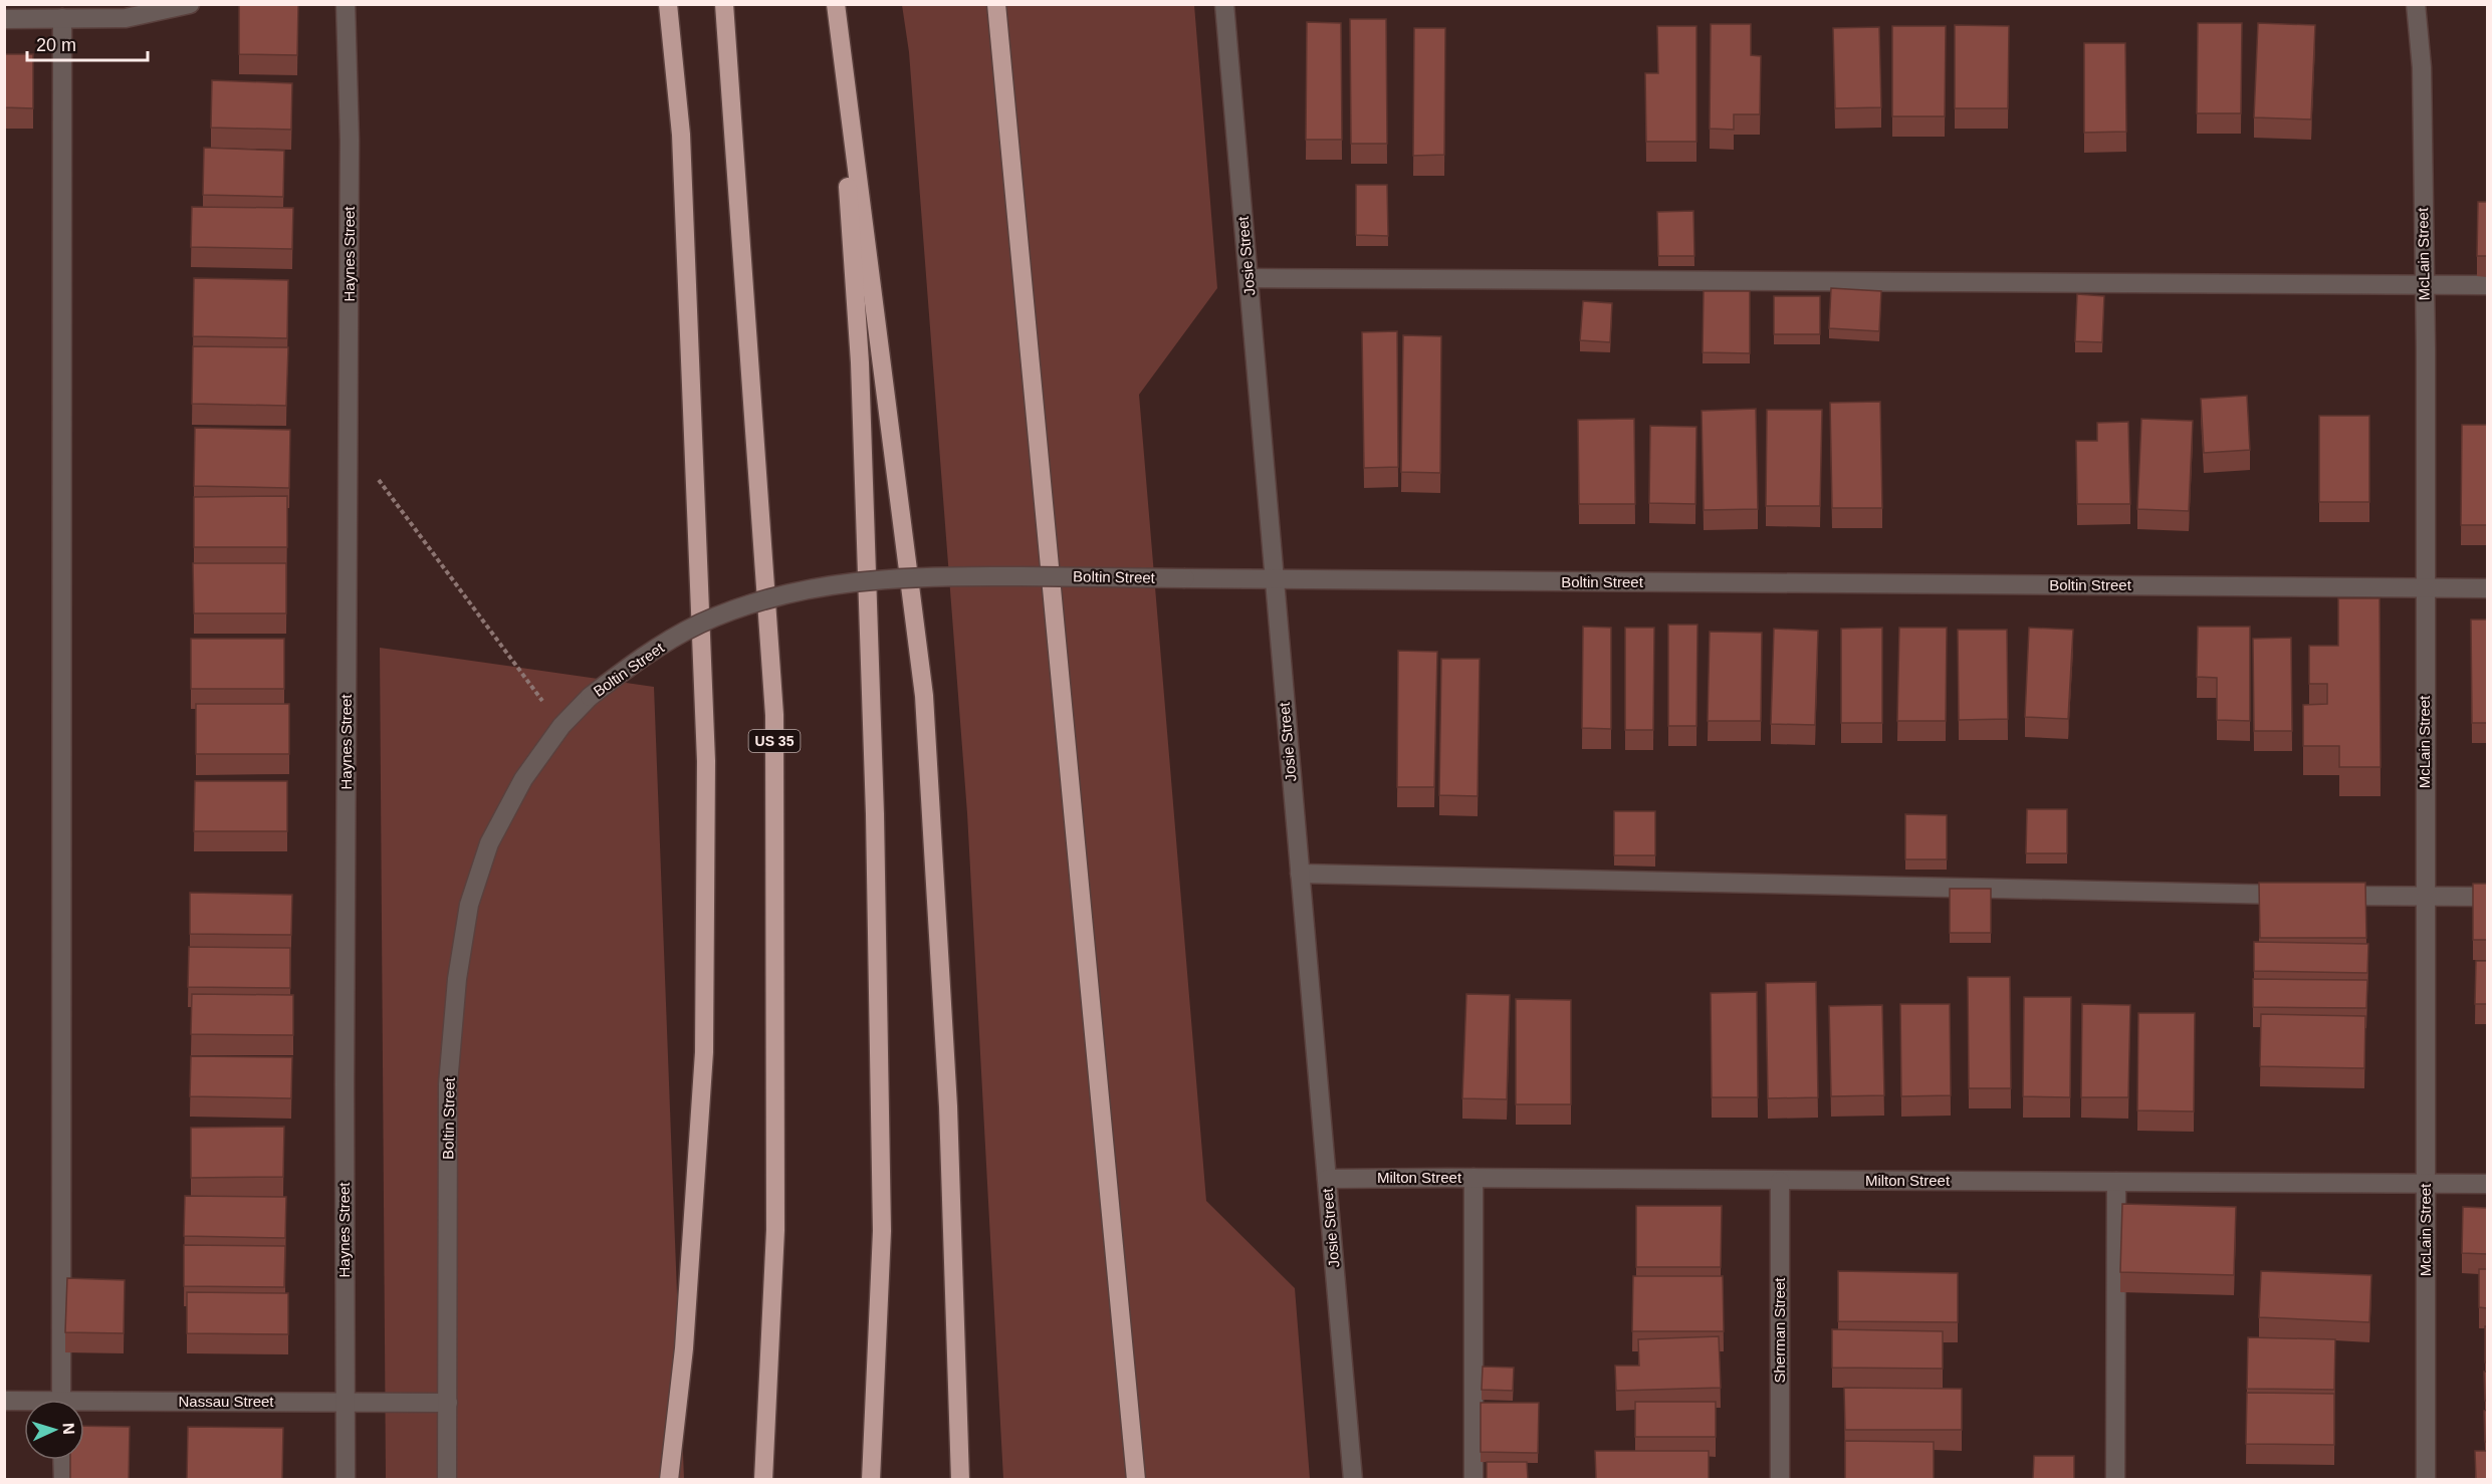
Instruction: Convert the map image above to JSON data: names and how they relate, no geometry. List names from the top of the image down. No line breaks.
{"streets":{"highway":["US 35"],"street":["Haynes Street","McLain Street","Josie Street","Boltin Street","Milton Street","Sherman Street","Nassau Street"]},"crossings":[["Haynes Street","Nassau Street"],["McLain Street","Boltin Street"],["McLain Street","Milton Street"],["Josie Street","Boltin Street"],["Josie Street","Milton Street"],["Boltin Street","Nassau Street"],["Milton Street","Sherman Street"]],"scale_bar":"20 m","north":"right"}
